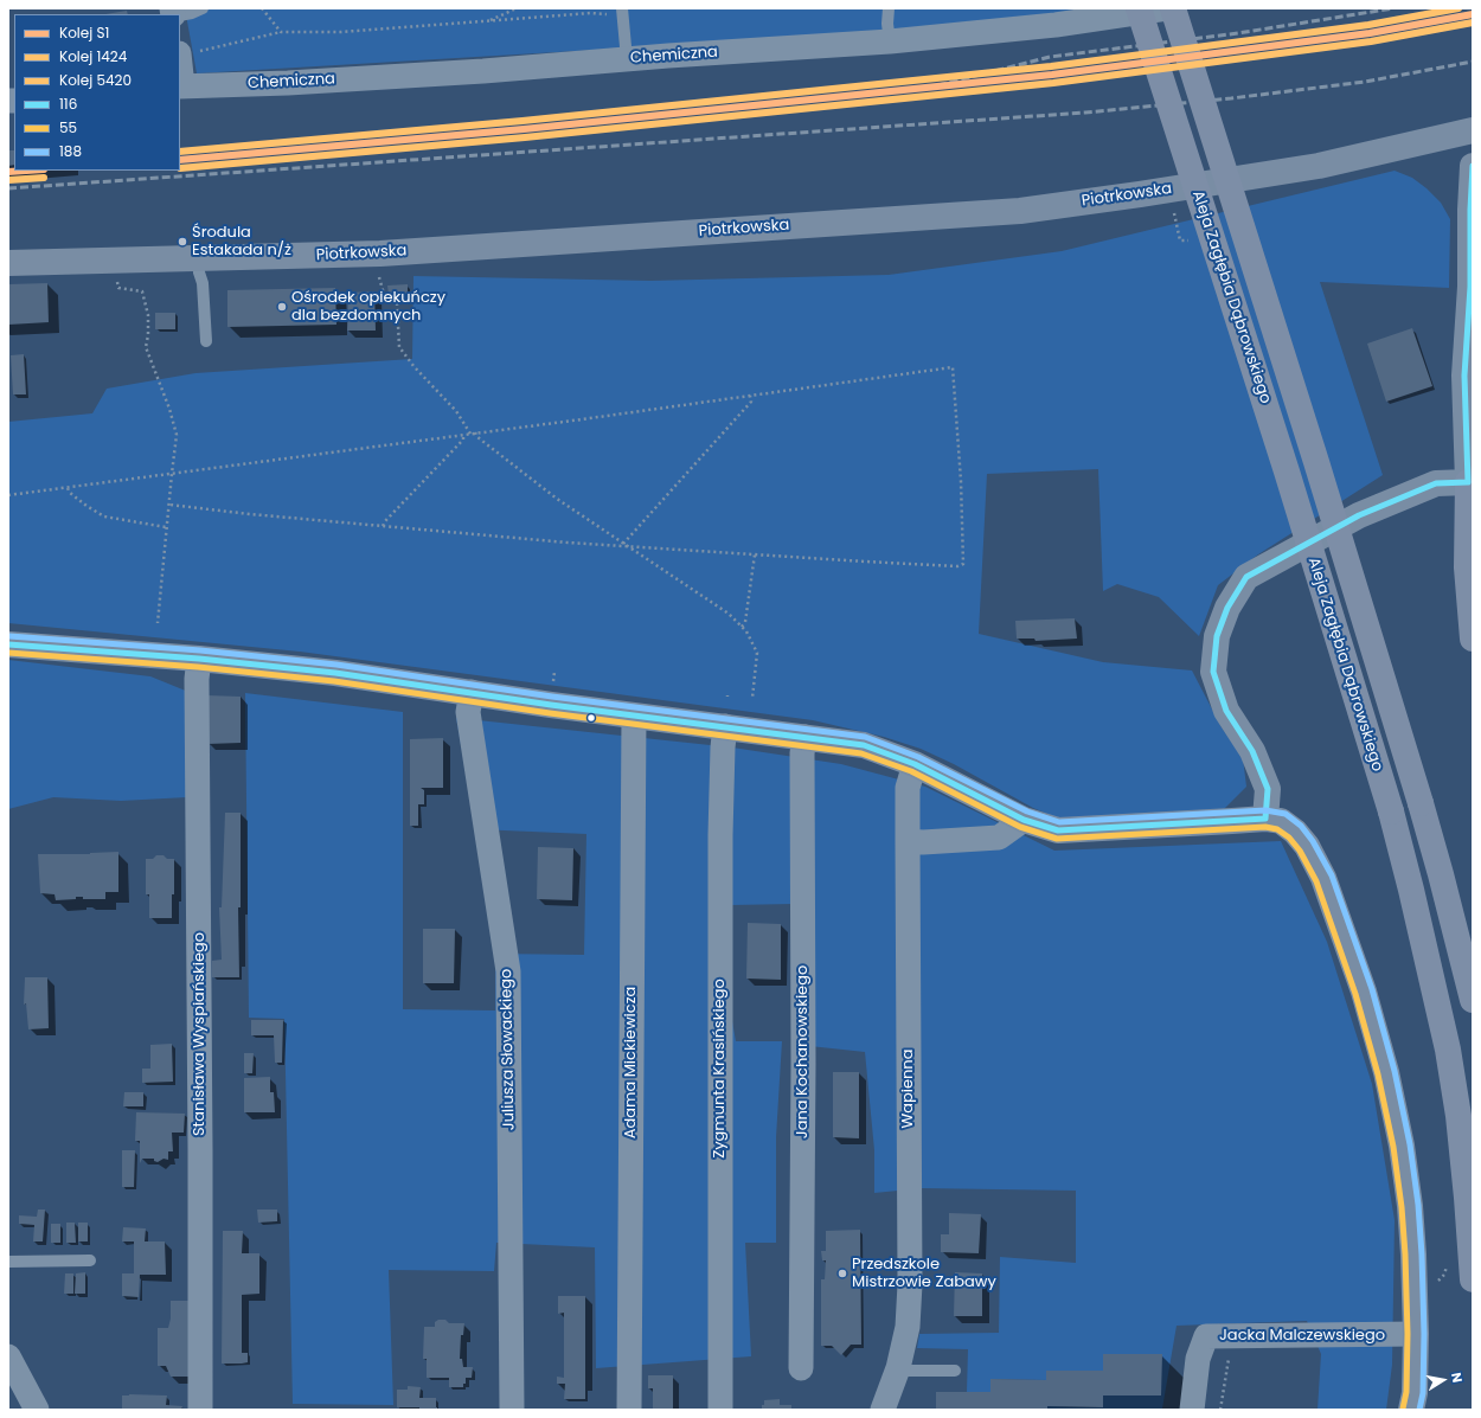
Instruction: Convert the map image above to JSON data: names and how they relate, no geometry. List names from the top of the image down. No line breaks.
{"streets":{"main road":["Aleja Zagłębia Dąbrowskiego"],"street":["Chemiczna","Piotrkowska","Stanisława Wyspiańskiego","Juliusza Słowackiego","Jana Kochanowskiego","Adama Mickiewicza","Zygmunta Krasińskiego","Wapienna","Jacka Malczewskiego"]},"places":["Środula Estakada n/ż","Ośrodek opiekuńczy dla bezdomnych","Przedszkole Mistrzowie Zabawy"],"lines":["rail line 5420","rail line S1","rail line 1424","transit line 116","transit line 188","transit line 55"],"legend":["Kolej S1","Kolej 1424","Kolej 5420","116","55","188"],"north":"right"}
